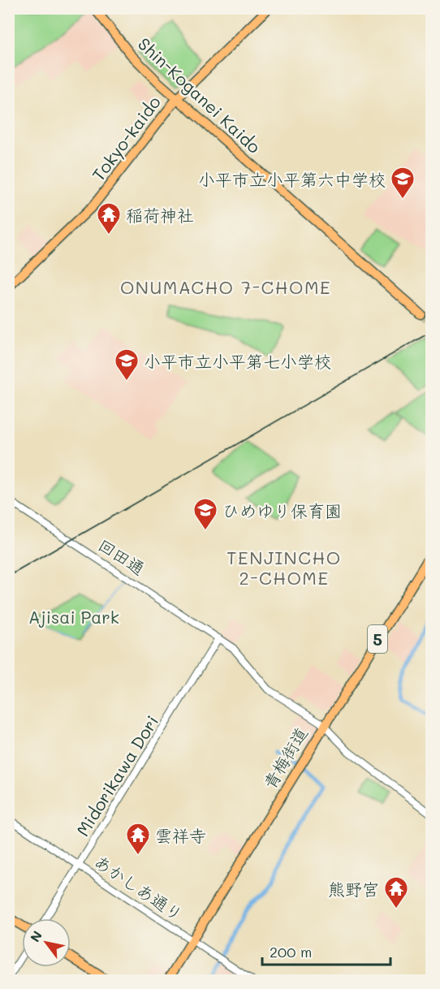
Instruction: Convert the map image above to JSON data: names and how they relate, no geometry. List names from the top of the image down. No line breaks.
{"streets":{"main road":["Shin-Koganei Kaido","Tokyo-kaido","5","青梅街道"],"street":["回田通","Midorikawa Dori","あかしあ通り"]},"crossings":[["Shin-Koganei Kaido","Tokyo-kaido"],["回田通","青梅街道"],["回田通","Midorikawa Dori"],["青梅街道","あかしあ通り"],["Midorikawa Dori","あかしあ通り"]],"districts":["ONUMACHO 7-CHOME","TENJINCHO 2-CHOME"],"parks":["Ajisai Park"],"places":{"school or university":["小平市立小平第六中学校","小平市立小平第七小学校","ひめゆり保育園"],"temple":["稲荷神社","雲祥寺","熊野宮"]},"scale_bar":"200 m","north":"top left"}
